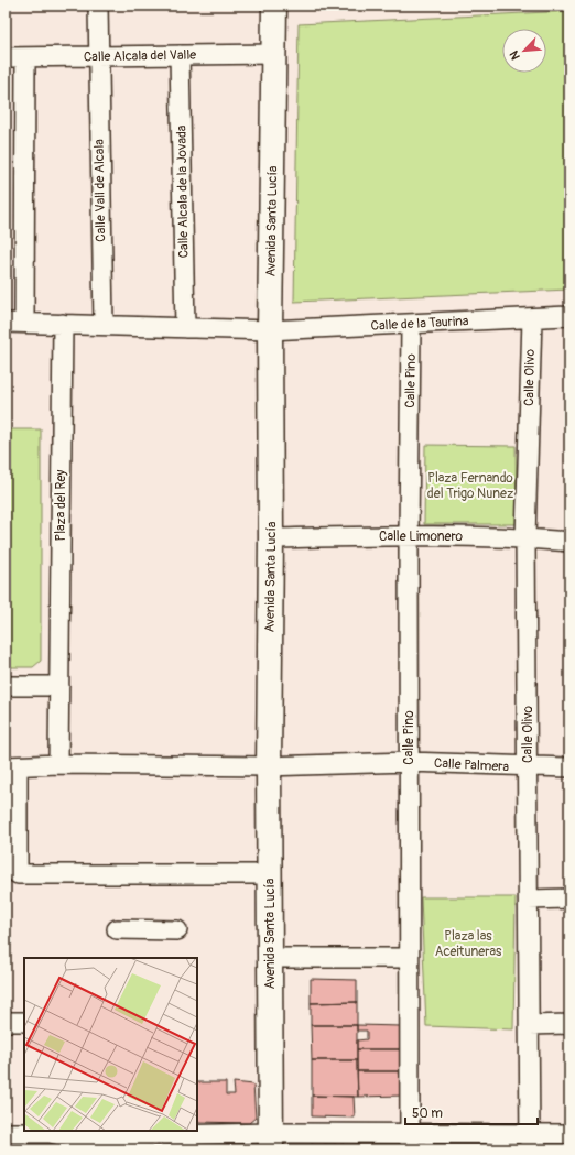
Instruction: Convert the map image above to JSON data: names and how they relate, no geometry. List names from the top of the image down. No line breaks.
{"streets":{"street":["Calle Alcala del Valle","Calle Vall de Alcala","Calle Alcala de la Jovada","Avenida Santa Lucía","Calle de la Taurina","Calle Olivo","Calle Pino","Plaza del Rey","Calle Limonero","Calle Palmera"]},"crossings":[["Calle Alcala del Valle","Calle Vall de Alcala"],["Calle Alcala del Valle","Calle Alcala de la Jovada"],["Calle Alcala del Valle","Avenida Santa Lucía"],["Calle Vall de Alcala","Calle de la Taurina"],["Calle Alcala de la Jovada","Calle de la Taurina"],["Avenida Santa Lucía","Calle de la Taurina"],["Avenida Santa Lucía","Calle Limonero"],["Avenida Santa Lucía","Calle Palmera"],["Calle de la Taurina","Calle Olivo"],["Calle de la Taurina","Calle Pino"],["Calle de la Taurina","Plaza del Rey"],["Calle Olivo","Calle Limonero"],["Calle Olivo","Calle Palmera"],["Calle Pino","Calle Limonero"],["Calle Pino","Calle Palmera"],["Plaza del Rey","Calle Palmera"]],"parks":["Plaza Fernando del Trigo Nunez","Plaza las Aceituneras"],"scale_bar":"50 m","north":"bottom left"}
